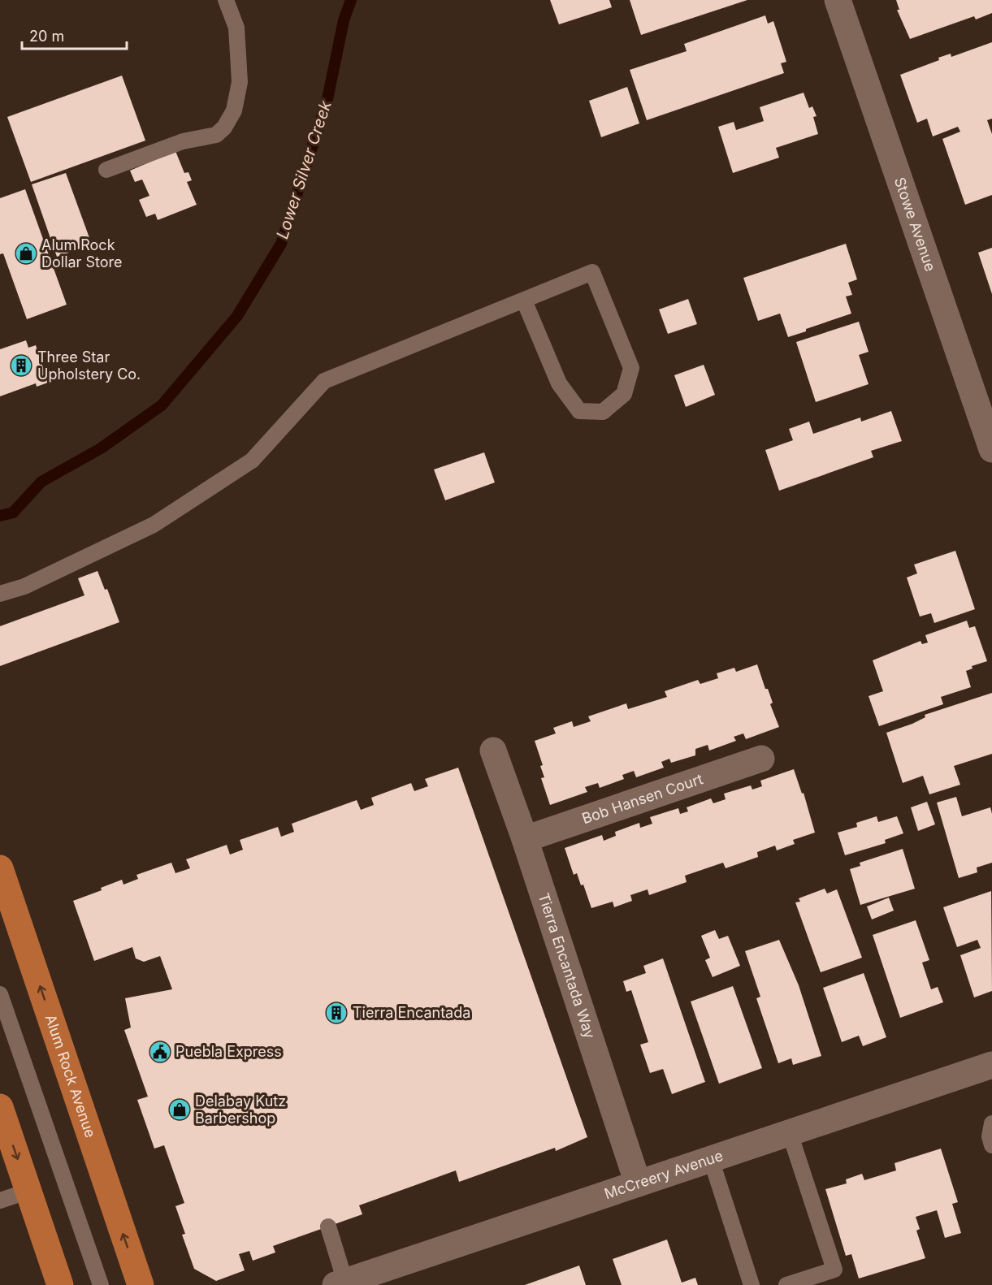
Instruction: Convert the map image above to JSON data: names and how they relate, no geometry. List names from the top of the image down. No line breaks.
{"streets":{"main road":["Alum Rock Avenue"],"street":["Stowe Avenue","Bob Hansen Court","Tierra Encantada Way","McCreery Avenue"]},"crossings":[["Bob Hansen Court","Tierra Encantada Way"],["Tierra Encantada Way","McCreery Avenue"]],"water":["Lower Silver Creek"],"places":{"shop":["Alum Rock Dollar Store","Delabay Kutz Barbershop"],"building":["Three Star Upholstery Co.","Tierra Encantada"],"public building":["Puebla Express"]},"scale_bar":"20 m"}
